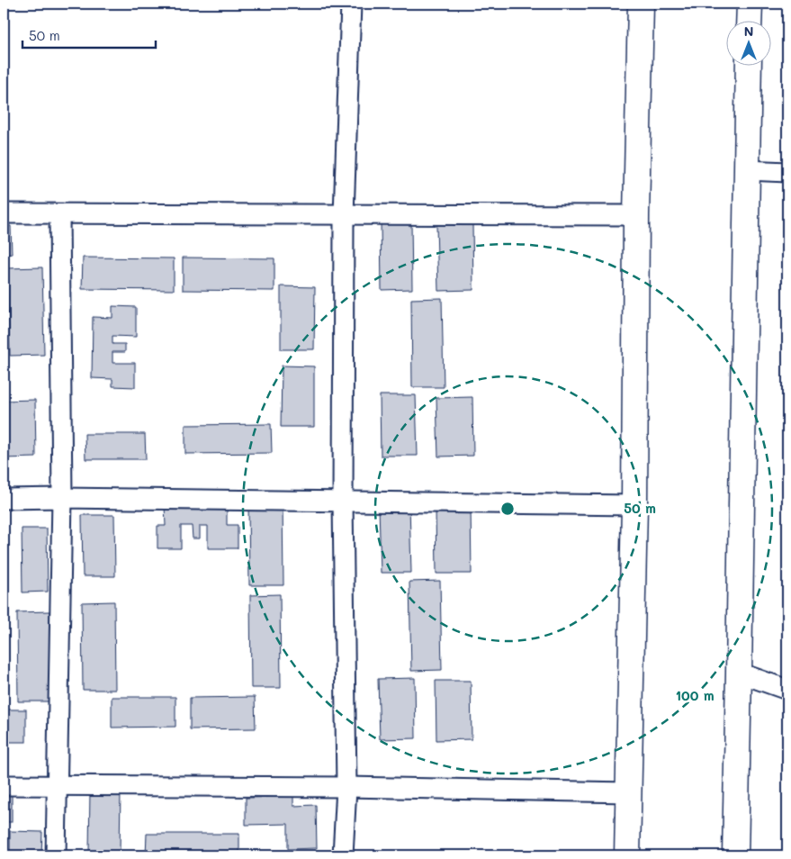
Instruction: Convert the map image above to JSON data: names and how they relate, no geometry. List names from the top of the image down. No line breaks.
{"scale_bar":"50 m","north":"top","rings":["50 m","100 m"]}
